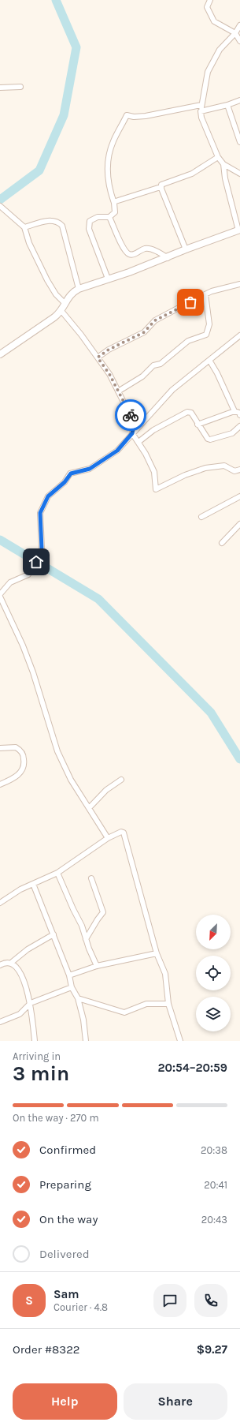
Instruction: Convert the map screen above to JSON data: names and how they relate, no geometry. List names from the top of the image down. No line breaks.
{"north":"bottom left","page":{"heading":["3 min","Arriving in","20:54–20:59"],"panel":["Sam","Courier · 4.8","Order #8322","$9.27"],"bar":"On the way · 270 m","list":[["Confirmed","20:38"],["Preparing","20:41"],["On the way","20:43"],"Delivered"],"round":"S","buttons":["Help","Share"]}}
